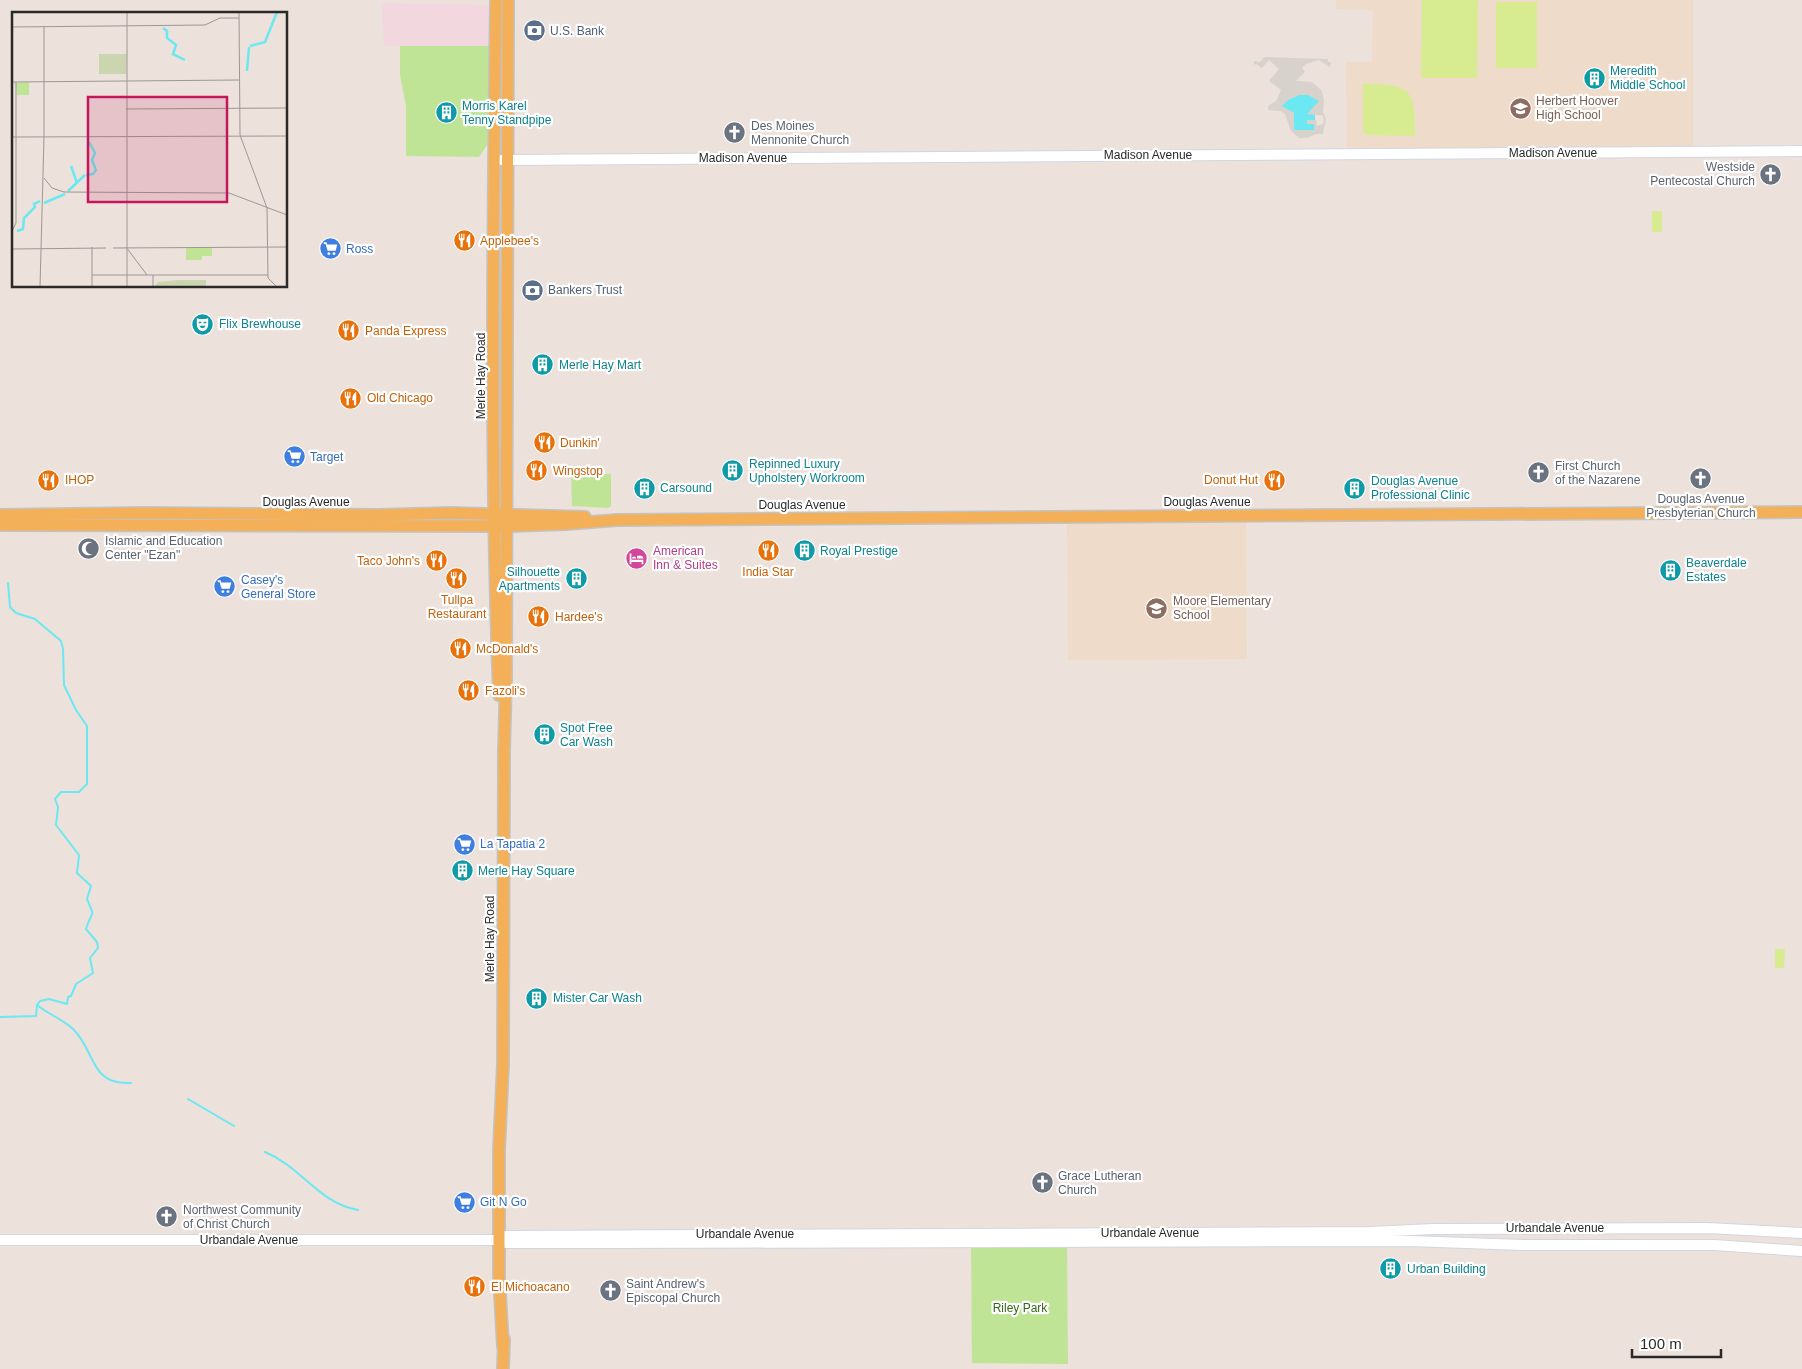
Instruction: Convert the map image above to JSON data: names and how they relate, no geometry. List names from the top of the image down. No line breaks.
{"streets":{"main road":["Merle Hay Road","Douglas Avenue"],"street":["Madison Avenue","Urbandale Avenue"]},"crossings":[["Madison Avenue","Merle Hay Road"],["Merle Hay Road","Douglas Avenue"],["Merle Hay Road","Urbandale Avenue"]],"parks":["Riley Park"],"places":{"bank":["U.S. Bank","Bankers Trust"],"building":["Meredith Middle School","Morris Karel Tenny Standpipe","Merle Hay Mart","Repinned Luxury Upholstery Workroom","Carsound","Douglas Avenue Professional Clinic","Royal Prestige","Beaverdale Estates","Silhouette Apartments","Spot Free Car Wash","Merle Hay Square","Mister Car Wash","Urban Building"],"school or university":["Herbert Hoover High School","Moore Elementary School"],"church":["Des Moines Mennonite Church","Westside Pentecostal Church","First Church of the Nazarene","Douglas Avenue Presbyterian Church","Grace Lutheran Church","Northwest Community of Christ Church","Saint Andrew's Episcopal Church"],"restaurant":["Applebee's","Panda Express","Old Chicago","Dunkin'","Wingstop","IHOP","Donut Hut","India Star","Taco John's","Tullpa Restaurant","Hardee's","McDonald's","Fazoli's","El Michoacano"],"supermarket":["Ross","Target","Casey's General Store","La Tapatia 2","Git N Go"],"theatre":["Flix Brewhouse"],"mosque":["Islamic and Education Center \"Ezan\""],"hotel":["American Inn & Suites"]},"scale_bar":"100 m"}
